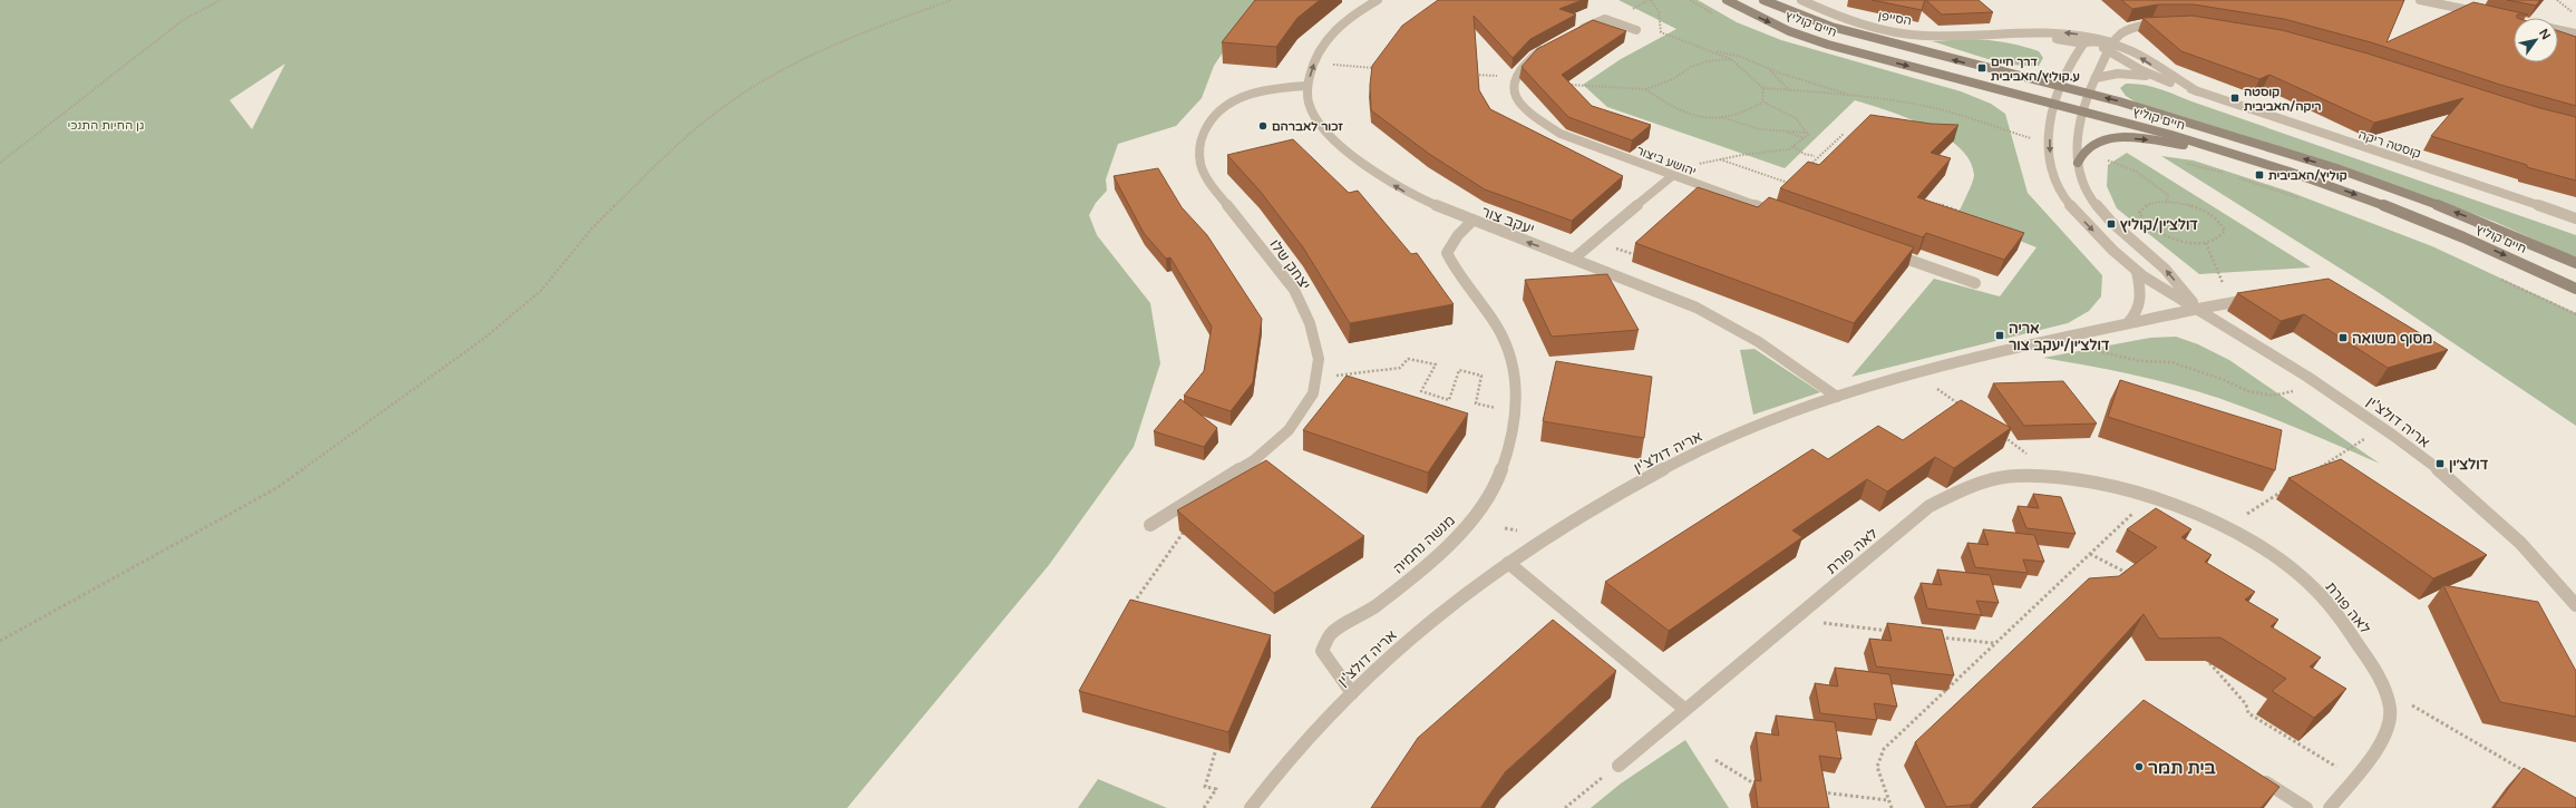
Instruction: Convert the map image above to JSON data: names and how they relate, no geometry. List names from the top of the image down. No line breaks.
{"streets":{"main road":["חיים קוליץ"],"street":["הסייפן","קוסטה ריקה","יהושע ביצור","יעקב צור","יצחק שלו","אריה דולצ'ין","מנשה נחמיה","לאה פורת"]},"crossings":[["הסייפן","קוסטה ריקה"],["הסייפן","אריה דולצ'ין"],["חיים קוליץ","אריה דולצ'ין"],["קוסטה ריקה","אריה דולצ'ין"],["יעקב צור","יצחק שלו"],["יעקב צור","אריה דולצ'ין"],["יעקב צור","מנשה נחמיה"],["אריה דולצ'ין","מנשה נחמיה"]],"parks":["גן החיות התנכי"],"places":{"transit":["דרך חיים ע.קוליץ/האביבית","קוסטה ריקה/האביבית","קוליץ/האביבית","דולצ׳ין/קוליץ","אריה דולצ׳ין/יעקב צור","מסוף משואה","דולצ׳ין"],"other":["זכור לאברהם","בית תמר"]},"north":"top right"}
